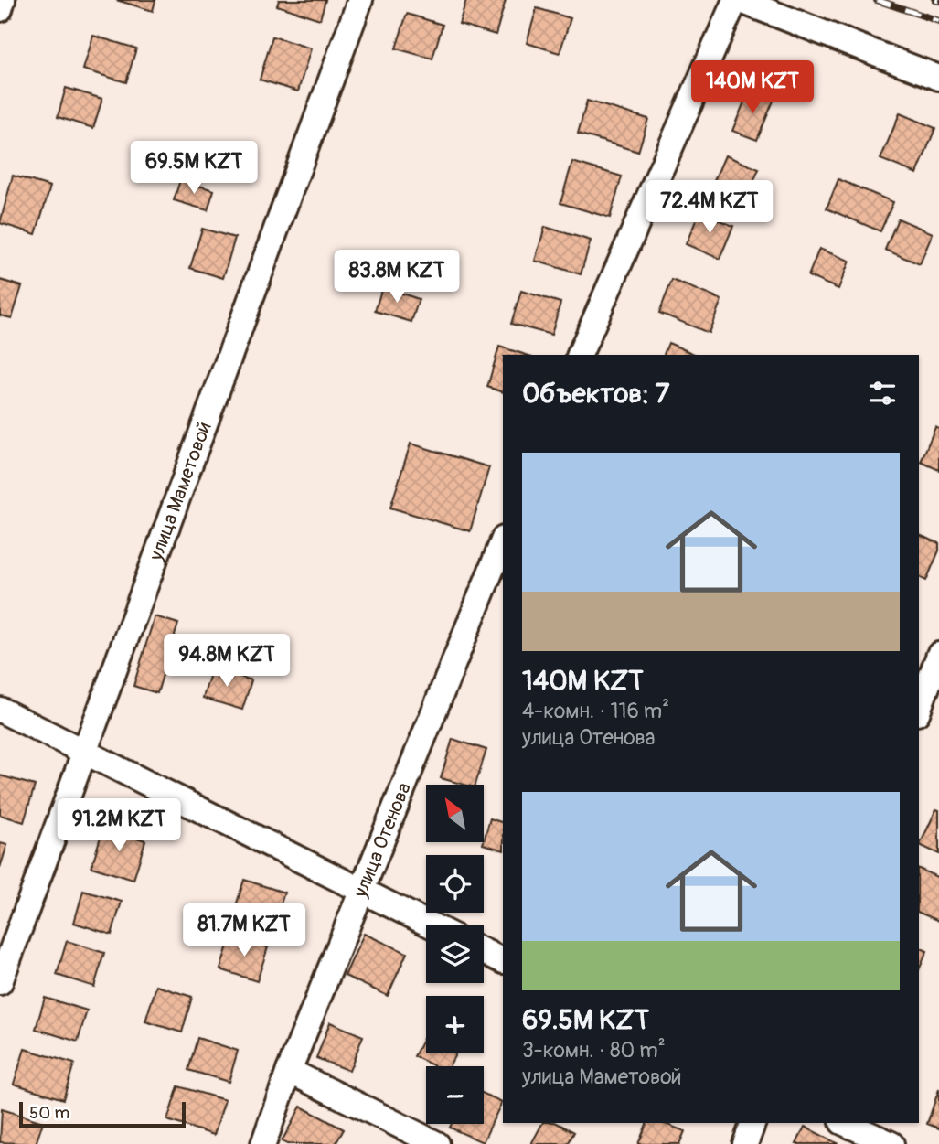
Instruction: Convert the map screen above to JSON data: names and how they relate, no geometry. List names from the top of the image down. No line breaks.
{"streets":{"street":["улица Маметовой","улица Отенова"]},"scale_bar":"50 m","north":"top left","page":{"price":["140M KZT","69.5M KZT","72.4M KZT","83.8M KZT","94.8M KZT","91.2M KZT","81.7M KZT"],"heading":"Объектов: 7","list":[{"name":"140M KZT","note":"4-комн. · 116 m² · улица Отенова"},{"name":"69.5M KZT","note":"3-комн. · 80 m² · улица Маметовой"}],"map_buttons":["+","−"],"scale":"50 m"}}
